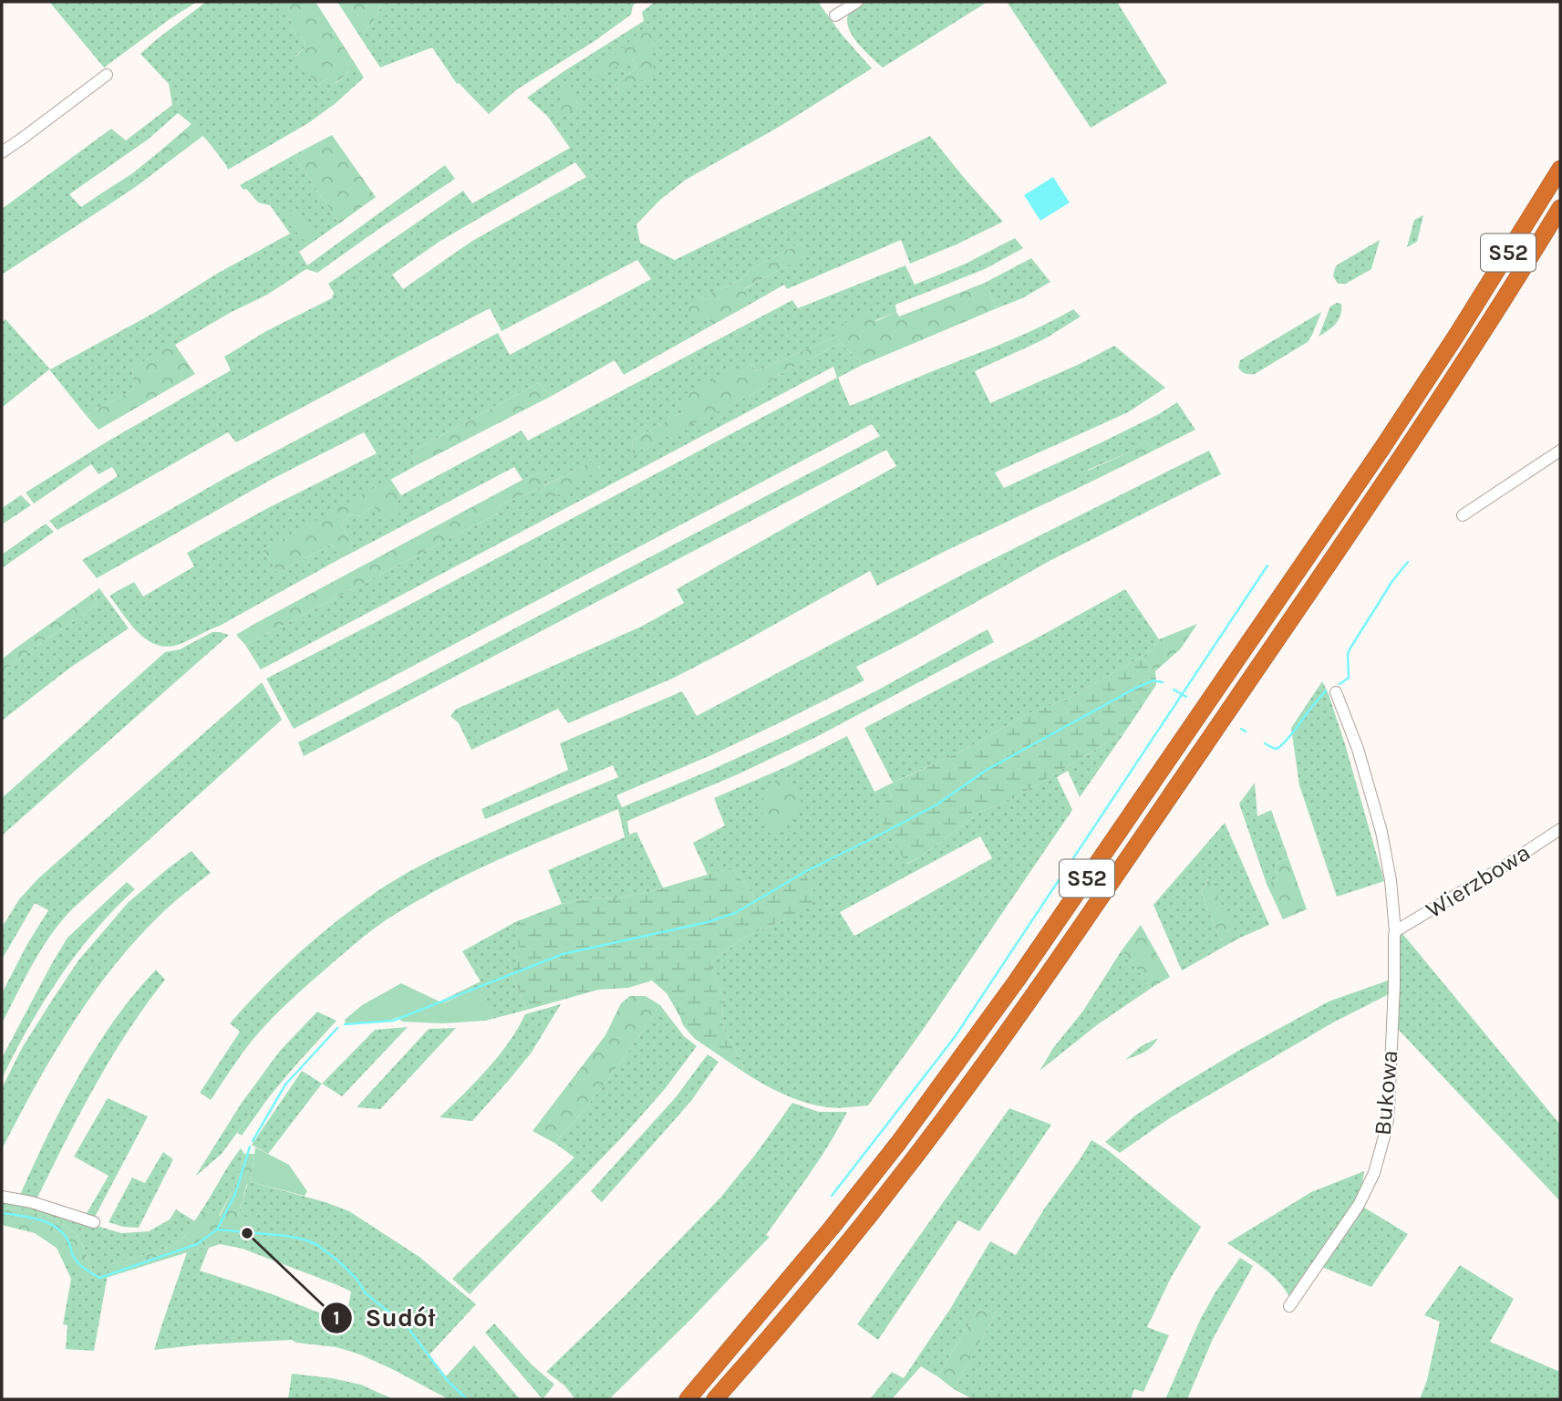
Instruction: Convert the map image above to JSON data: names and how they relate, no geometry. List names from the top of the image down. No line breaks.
{"streets":{"highway":["S52"],"street":["Wierzbowa","Bukowa"]},"crossings":[["Wierzbowa","Bukowa"]],"places":["Sudół"]}
